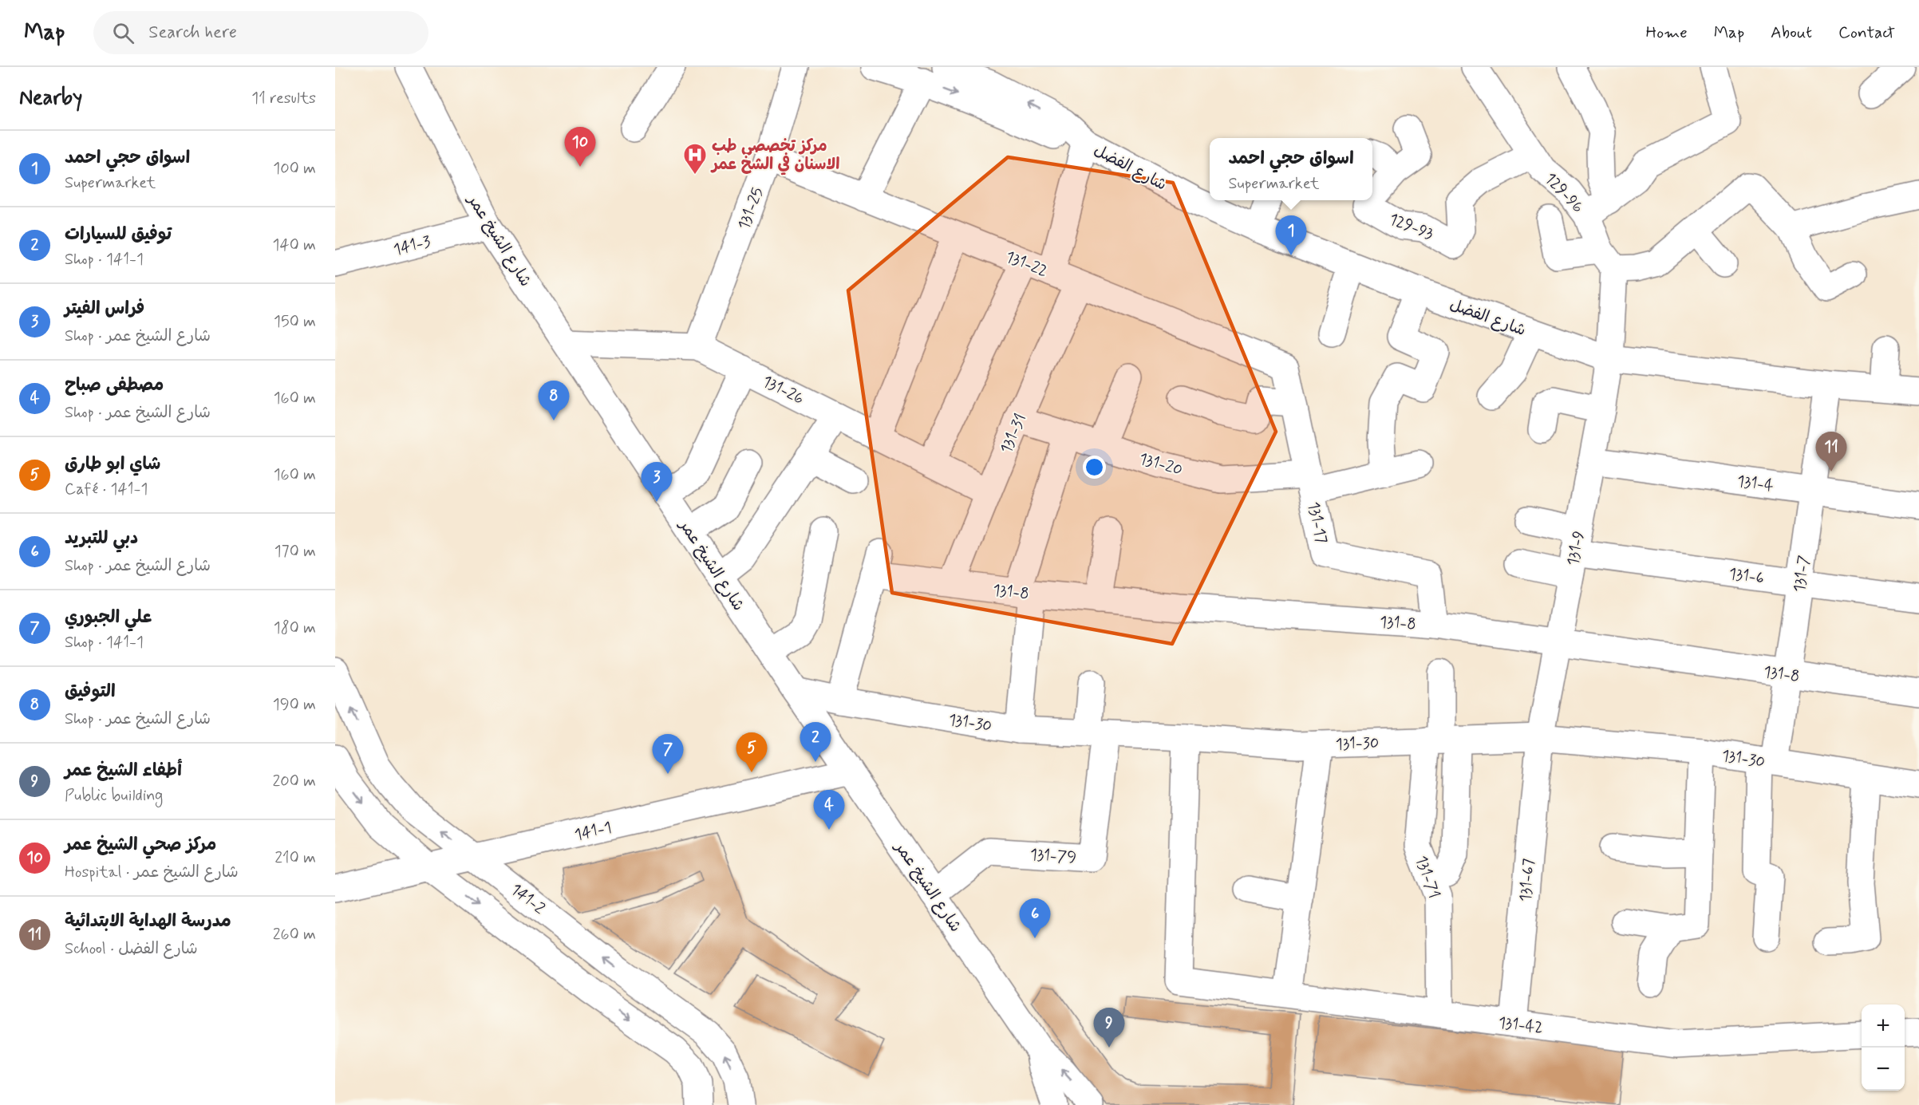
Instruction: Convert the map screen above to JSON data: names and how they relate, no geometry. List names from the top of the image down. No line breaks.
{"streets":{"street":["شارع الفضل","129-96","131-25","129-93","شارع الشيخ عمر","141-3","131-22","131-26","131-31","131-20","131-4","131-17","131-9","131-7","131-6","131-8","131-30","141-1","131-79","131-71","131-67","141-2","131-42"]},"crossings":[["شارع الفضل","129-96"],["شارع الفضل","131-9"],["شارع الفضل","131-7"],["129-96","129-93"],["129-96","131-9"],["131-25","131-22"],["131-25","131-26"],["شارع الشيخ عمر","141-3"],["شارع الشيخ عمر","131-26"],["شارع الشيخ عمر","131-30"],["شارع الشيخ عمر","141-1"],["شارع الشيخ عمر","131-79"],["131-22","131-31"],["131-22","131-17"],["131-26","131-31"],["131-31","131-20"],["131-31","131-8"],["131-20","131-17"],["131-4","131-9"],["131-4","131-7"],["131-17","131-8"],["131-9","131-6"],["131-9","131-8"],["131-9","131-30"],["131-9","131-67"],["131-7","131-6"],["131-7","131-8"],["131-7","131-30"],["131-8","131-30"],["131-30","131-79"],["131-30","131-71"],["131-30","131-67"],["131-30","131-42"],["141-1","141-2"],["131-71","131-42"],["131-67","131-42"]],"places":{"hospital":["مركز تخصصي طب الاسنان في الشخ عمر"]},"page":{"header":"Map","search":"Search here","nav":["Home","Map","About","Contact"],"heading":["Nearby","11 results"],"pins":["10","1","8","11","3","2","5","7","4","6","9"],"list":[{"mark":"1","name":"اسواق حجي احمد","note":"Supermarket","value":"100 m"},{"mark":"2","name":"توفيق للسيارات","note":"Shop · 141-1","value":"140 m"},{"mark":"3","name":"فراس الفيتر","note":"Shop · شارع الشيخ عمر","value":"150 m"},{"mark":"4","name":"مصطفى صباح","note":"Shop · شارع الشيخ عمر","value":"160 m"},{"mark":"5","name":"شاي ابو طارق","note":"Café · 141-1","value":"160 m"},{"mark":"6","name":"دبي للتبريد","note":"Shop · شارع الشيخ عمر","value":"170 m"},{"mark":"7","name":"علي الجبوري","note":"Shop · 141-1","value":"180 m"},{"mark":"8","name":"التوفيق","note":"Shop · شارع الشيخ عمر","value":"190 m"},{"mark":"9","name":"أطفاء الشيخ عمر","note":"Public building","value":"200 m"},{"mark":"10","name":"مركز صحي الشيخ عمر","note":"Hospital · شارع الشيخ عمر","value":"210 m"},{"mark":"11","name":"مدرسة الهداية الابتدائية","note":"School · شارع الفضل","value":"260 m"}],"popup":["اسواق حجي احمد","Supermarket"],"map_buttons":["+","−"]}}
